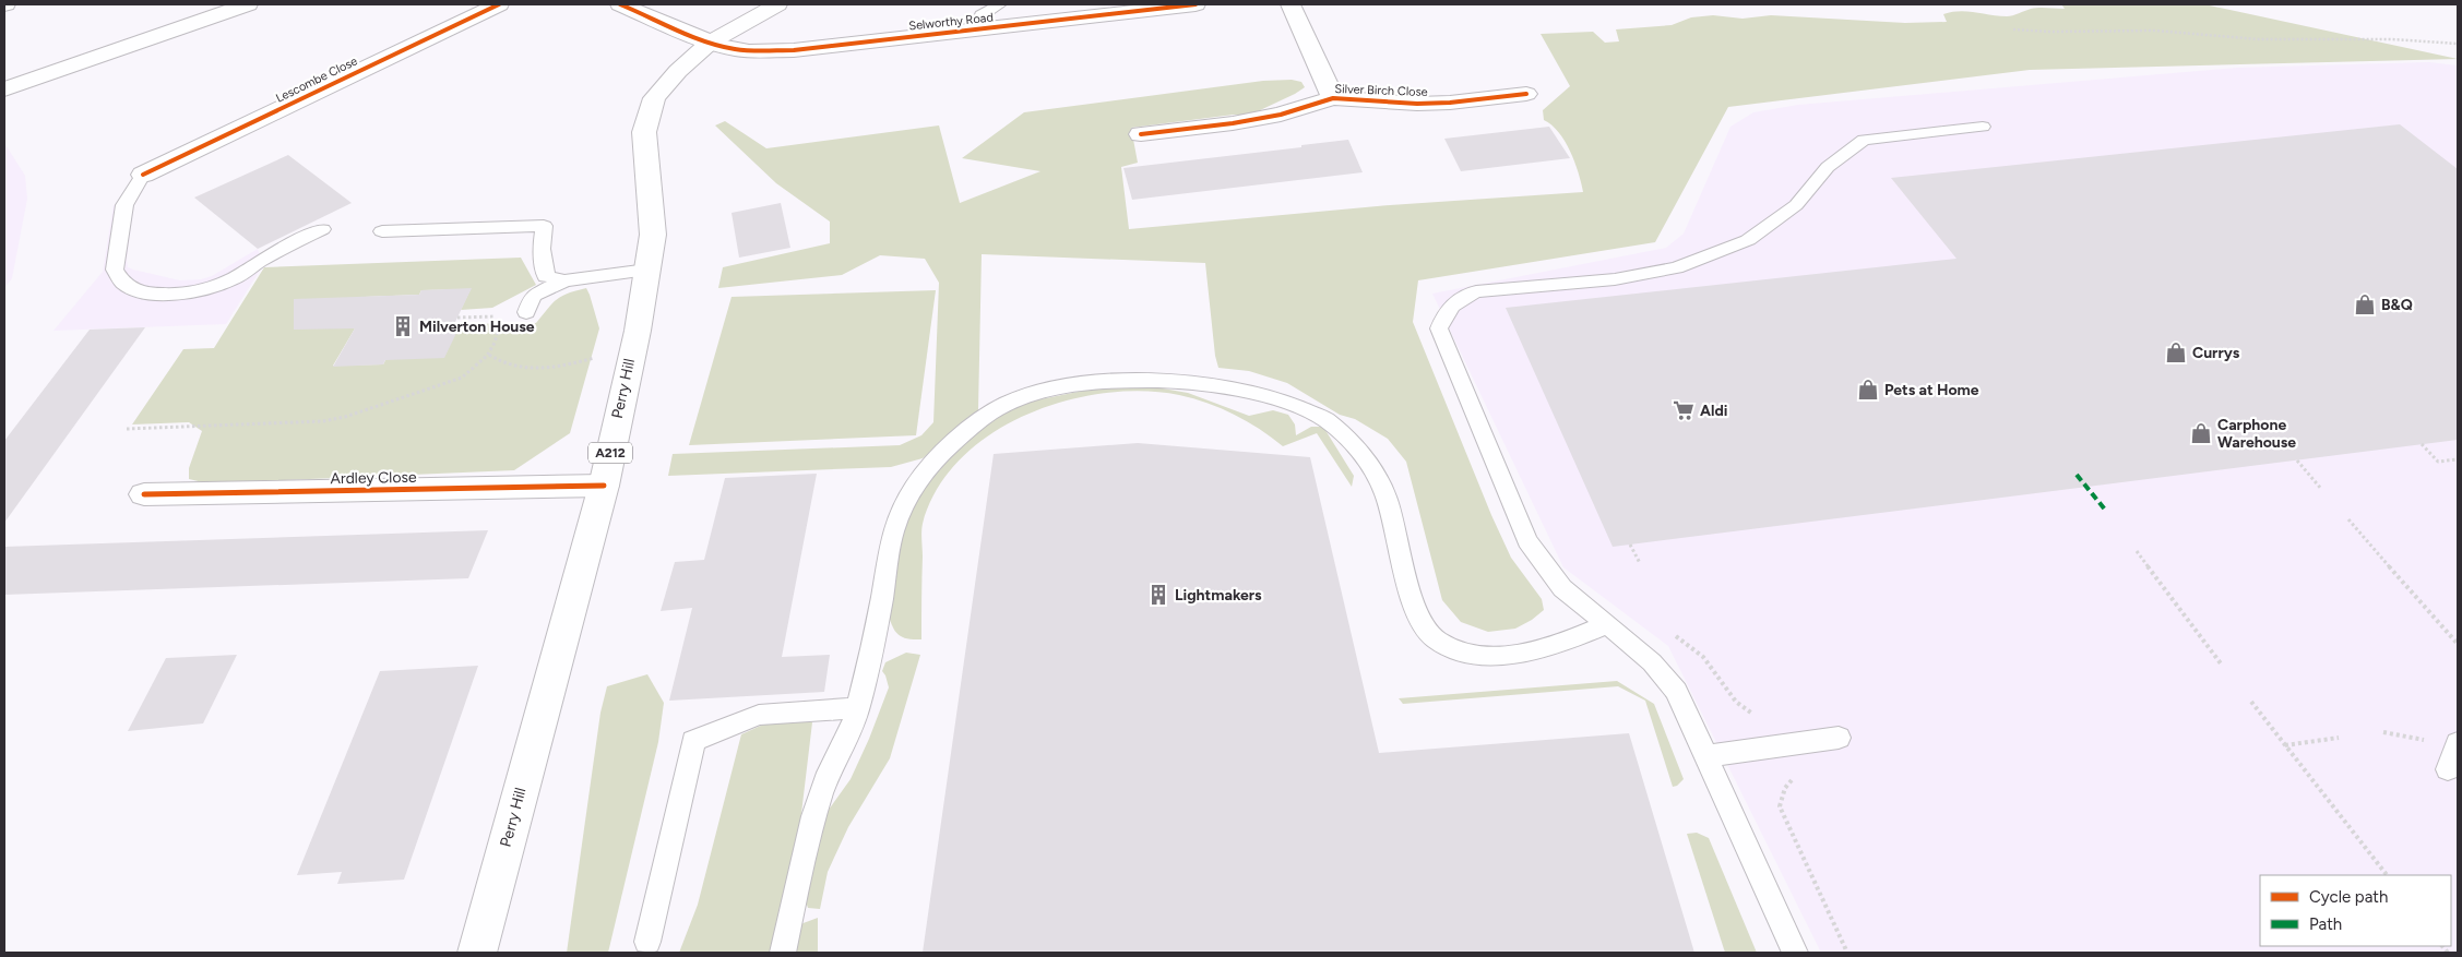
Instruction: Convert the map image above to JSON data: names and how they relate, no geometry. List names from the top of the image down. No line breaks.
{"streets":{"street":["Selworthy Road","Lescombe Close","Silver Birch Close","Perry Hill","A212","Ardley Close"]},"crossings":[["Selworthy Road","Perry Hill"],["Perry Hill","Ardley Close"]],"places":{"shop":["B&Q","Currys","Pets at Home","Carphone Warehouse"],"building":["Milverton House","Lightmakers"],"supermarket":["Aldi"]},"legend":["Cycle path","Path"]}
